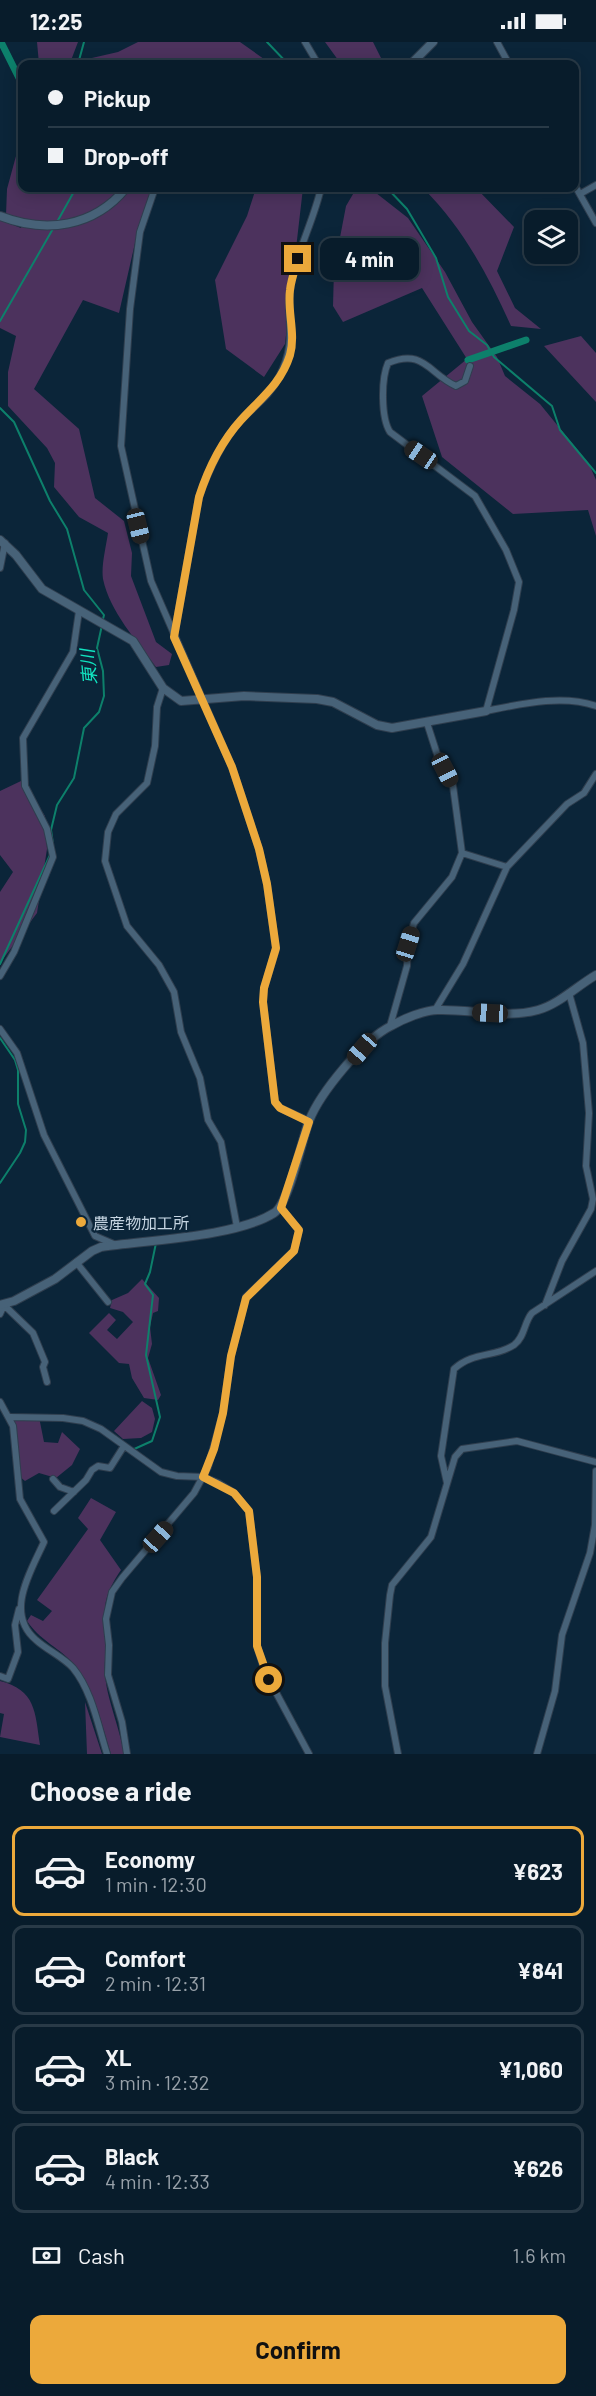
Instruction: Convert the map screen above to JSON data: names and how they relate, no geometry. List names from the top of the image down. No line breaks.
{"water":["東川"],"places":["農産物加工所"],"page":{"status":"12:25","banner":["Pickup","Drop-off"],"bubble":"4 min","heading":"Choose a ride","list":[{"name":"Economy","note":"1 min · 12:30","value":"¥623"},{"name":"Comfort","note":"2 min · 12:31","value":"¥841"},{"name":"XL","note":"3 min · 12:32","value":"¥1,060"},{"name":"Black","note":"4 min · 12:33","value":"¥626"}],"pay":["Cash","1.6 km"],"buttons":"Confirm"}}
